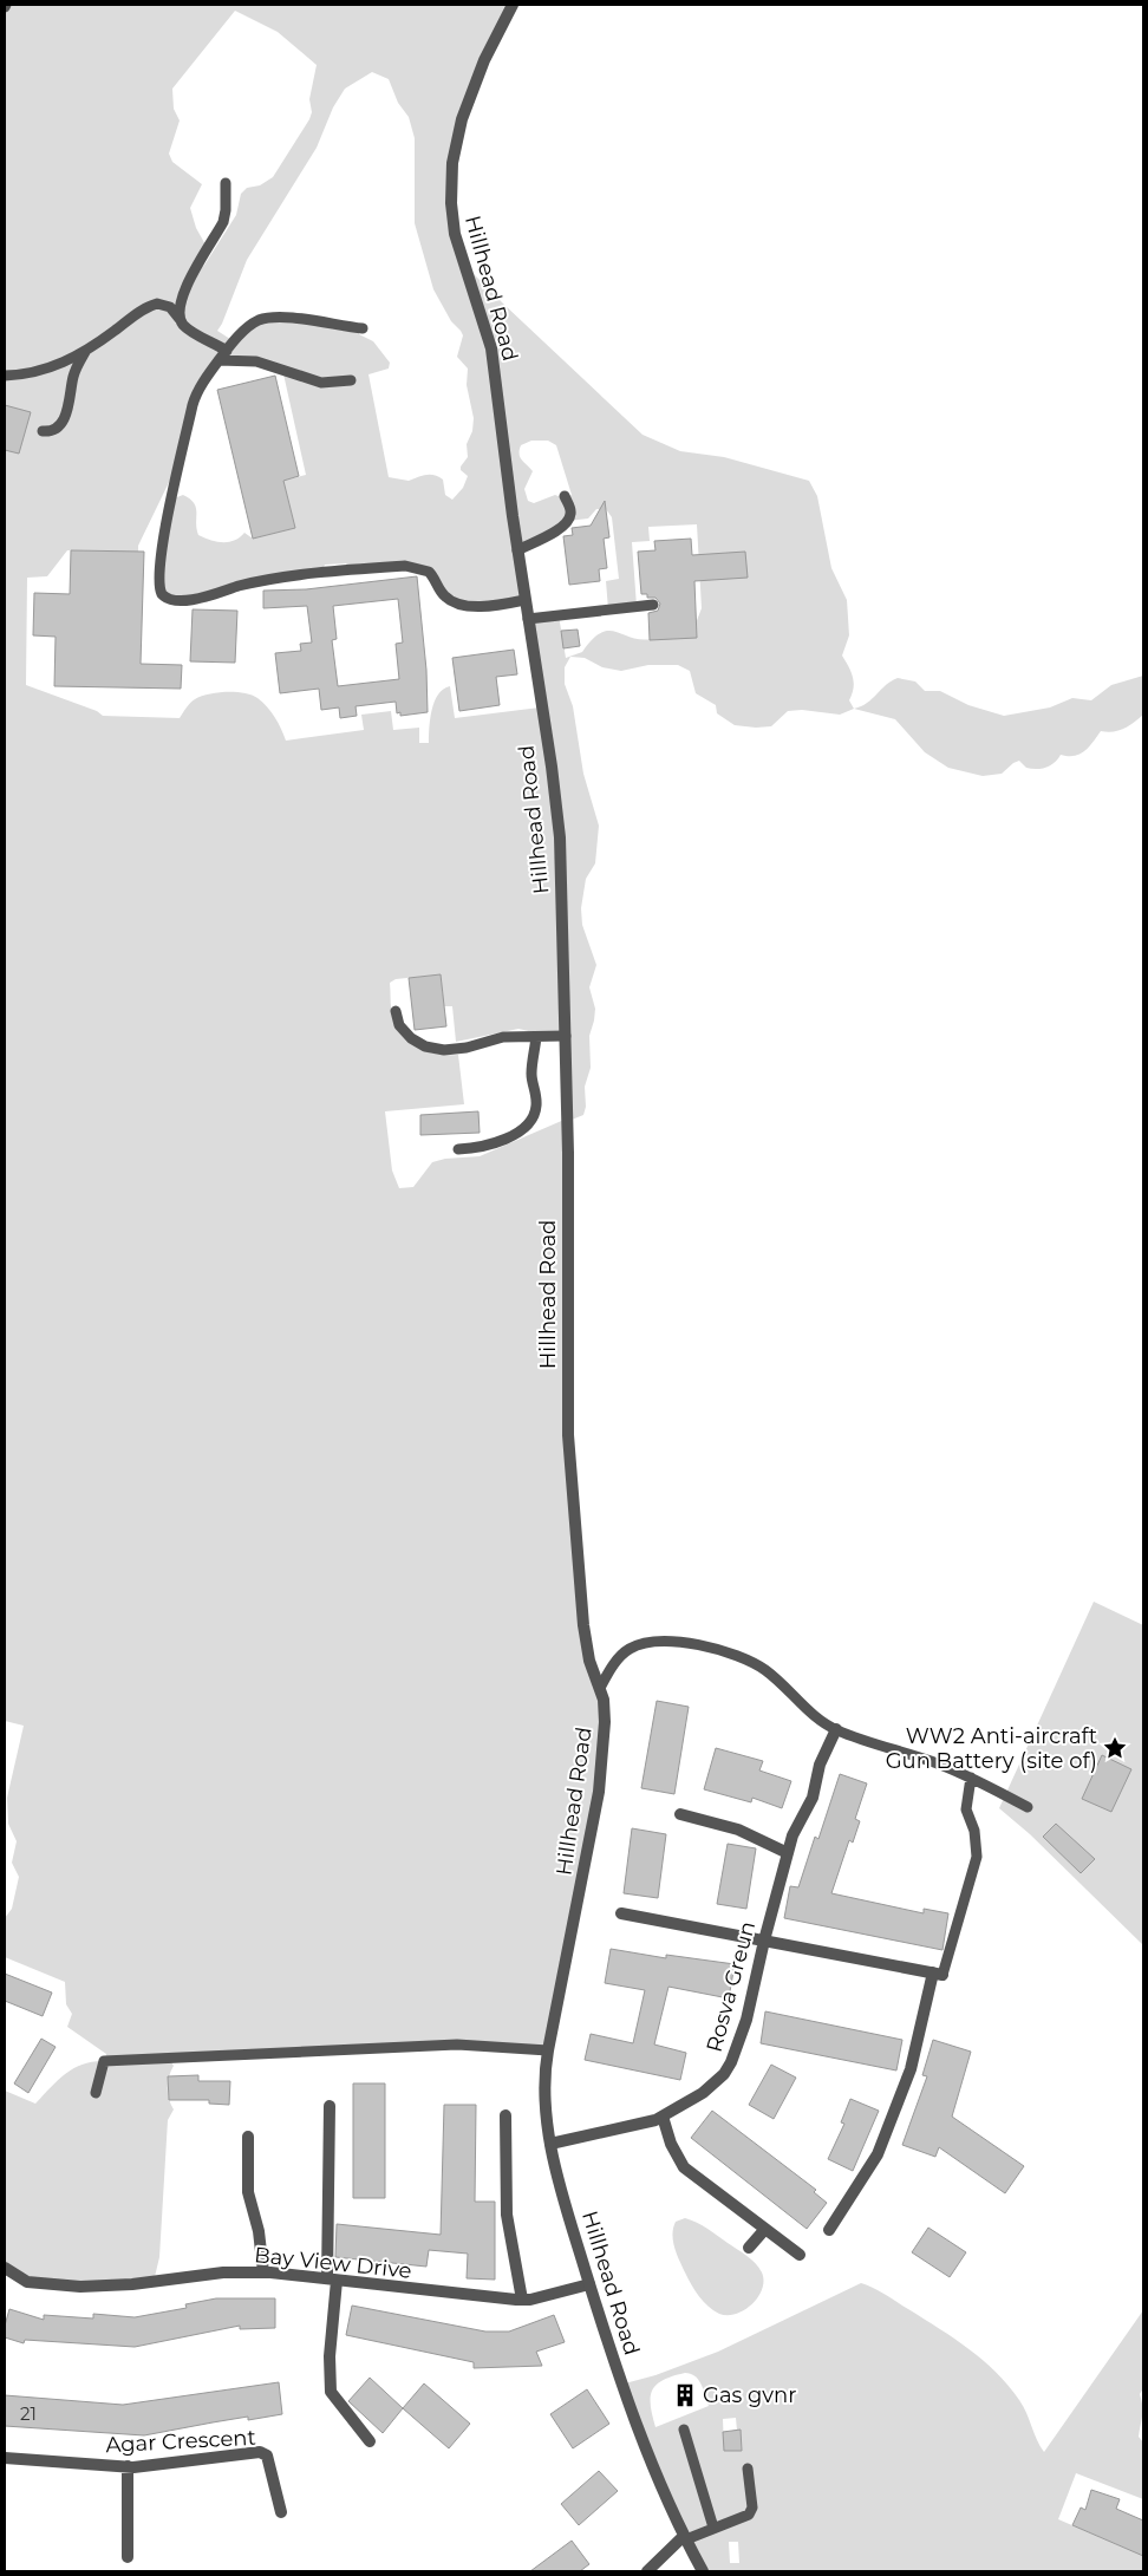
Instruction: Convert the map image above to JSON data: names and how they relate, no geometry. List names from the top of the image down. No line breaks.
{"streets":{"street":["Hillhead Road","Rosva Greun","Bay View Drive","Agar Crescent"]},"crossings":[["Hillhead Road","Rosva Greun"],["Hillhead Road","Bay View Drive"]],"places":{"place":["WW2 Anti-aircraft Gun Battery (site of)"],"building":["Gas gvnr"]},"house_numbers":["21"]}
